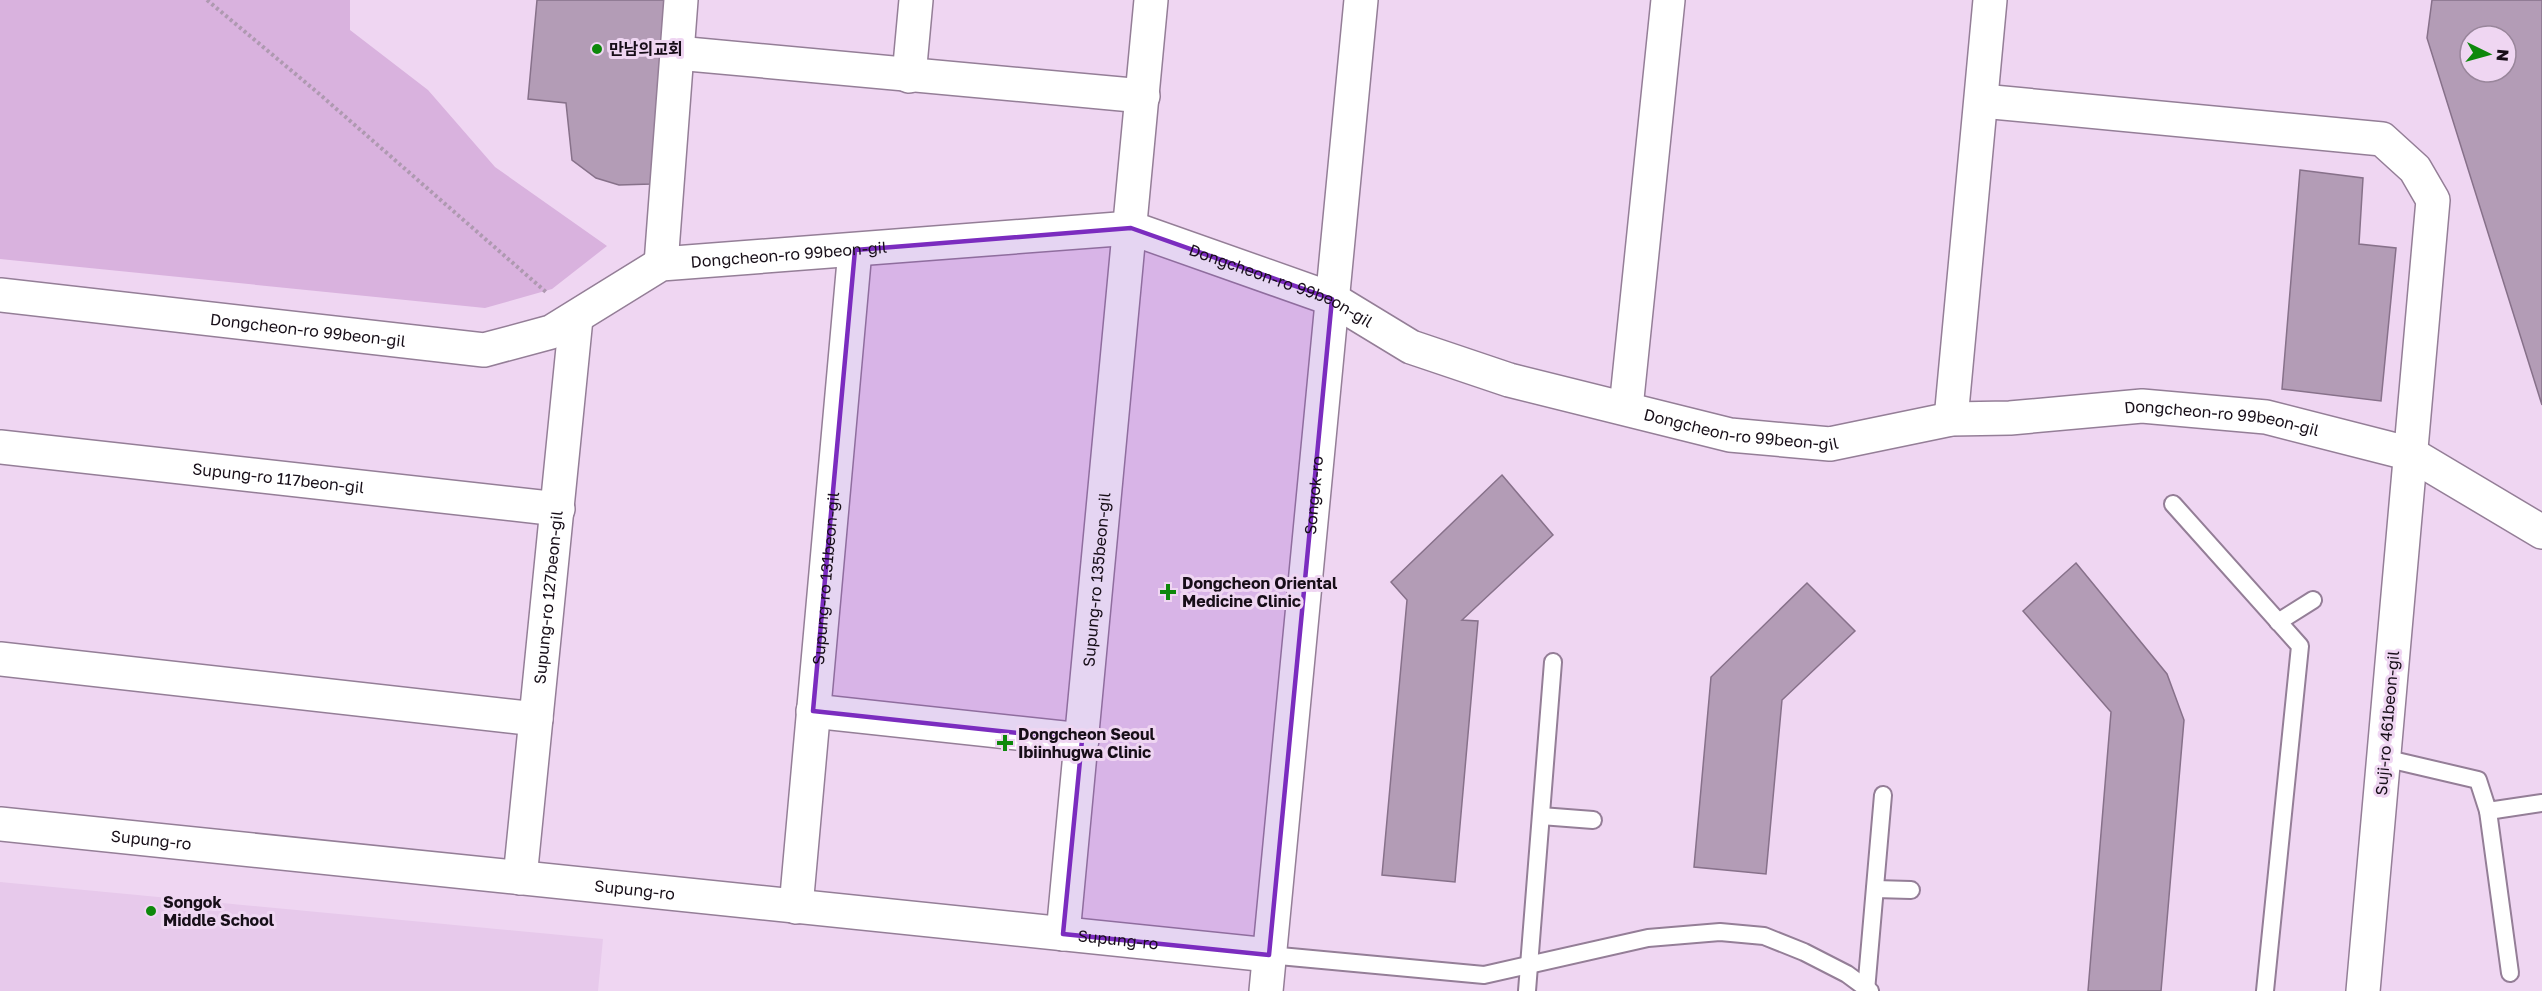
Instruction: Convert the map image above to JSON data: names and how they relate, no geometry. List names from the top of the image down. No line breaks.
{"streets":{"street":["Dongcheon-ro 99beon-gil","Supung-ro 117beon-gil","Songok-ro","Supung-ro 131beon-gil","Supung-ro 135beon-gil","Supung-ro 127beon-gil","Suji-ro 461beon-gil","Supung-ro"]},"crossings":[["Dongcheon-ro 99beon-gil","Songok-ro"],["Dongcheon-ro 99beon-gil","Supung-ro 131beon-gil"],["Dongcheon-ro 99beon-gil","Supung-ro 135beon-gil"],["Dongcheon-ro 99beon-gil","Supung-ro 127beon-gil"],["Dongcheon-ro 99beon-gil","Suji-ro 461beon-gil"],["Supung-ro 117beon-gil","Supung-ro 127beon-gil"],["Songok-ro","Supung-ro"],["Supung-ro 131beon-gil","Supung-ro"],["Supung-ro 135beon-gil","Supung-ro"],["Supung-ro 127beon-gil","Supung-ro"]],"places":{"other":["만남의교회","Songok Middle School"],"health":["Dongcheon Oriental Medicine Clinic","Dongcheon Seoul Ibiinhugwa Clinic"]},"north":"right"}
